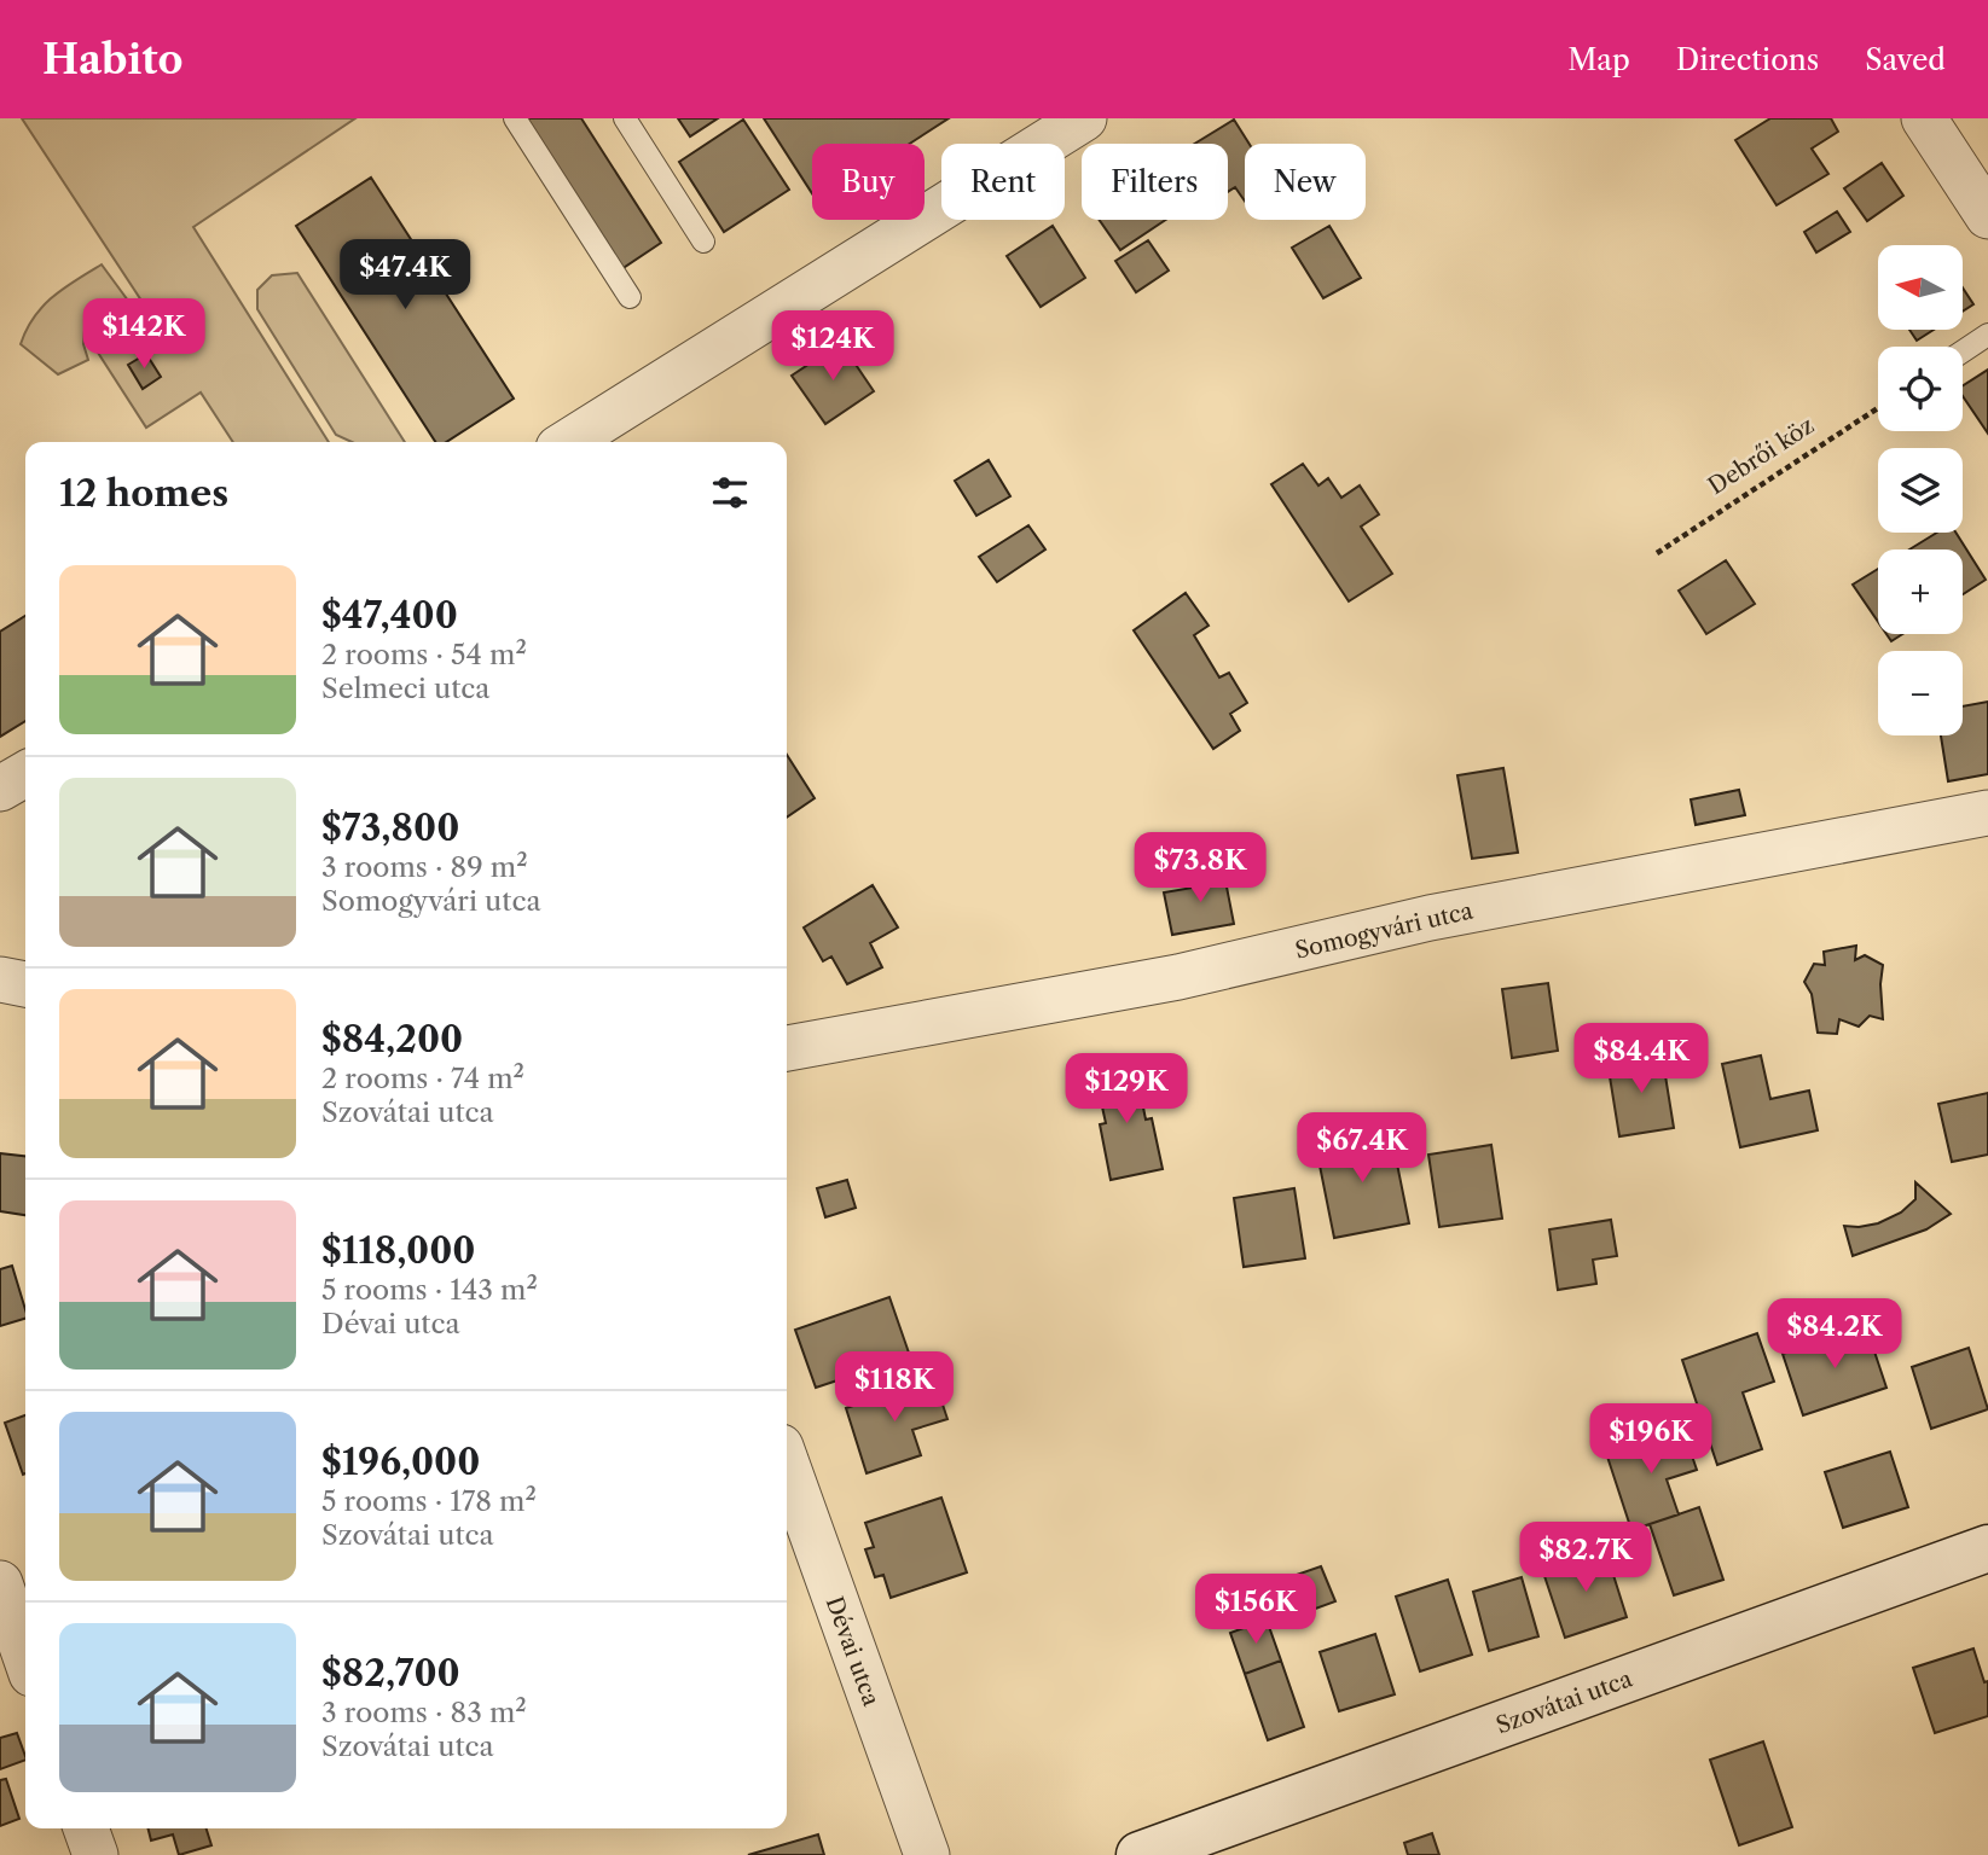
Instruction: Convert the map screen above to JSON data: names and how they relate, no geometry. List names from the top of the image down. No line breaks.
{"streets":{"street":["Somogyvári utca","Dévai utca","Szovátai utca"],"path":["Debrői köz"]},"north":"left","page":{"header":"Habito","nav":["Map","Directions","Saved"],"chip":["Buy","Rent","Filters","New"],"price":["$47.4K","$142K","$124K","$73.8K","$84.4K","$129K","$67.4K","$84.2K","$118K","$196K","$82.7K","$156K"],"map_buttons":["+","−"],"heading":"12 homes","list":[{"name":"$47,400","note":"2 rooms · 54 m² · Selmeci utca"},{"name":"$73,800","note":"3 rooms · 89 m² · Somogyvári utca"},{"name":"$84,200","note":"2 rooms · 74 m² · Szovátai utca"},{"name":"$118,000","note":"5 rooms · 143 m² · Dévai utca"},{"name":"$196,000","note":"5 rooms · 178 m² · Szovátai utca"},{"name":"$82,700","note":"3 rooms · 83 m² · Szovátai utca"}]}}
